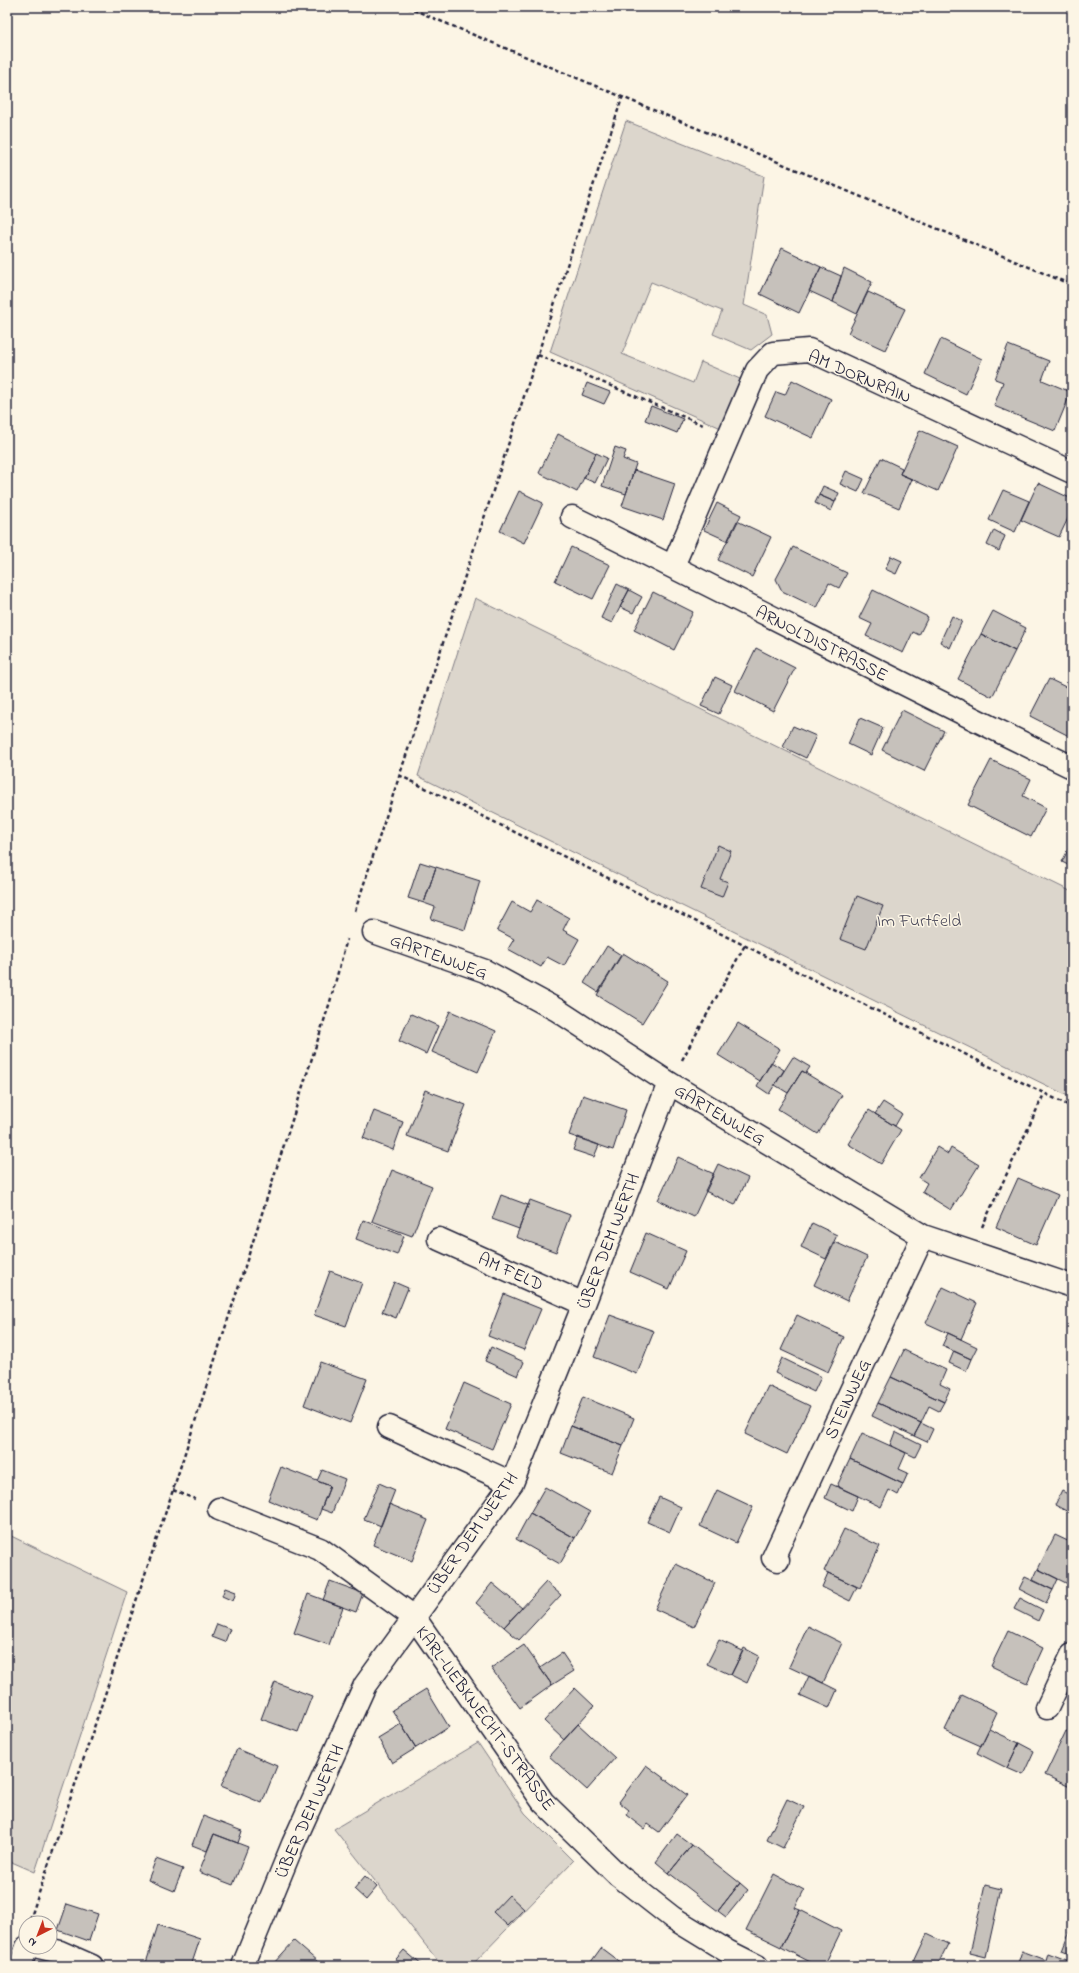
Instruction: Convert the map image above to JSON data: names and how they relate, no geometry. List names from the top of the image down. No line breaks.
{"streets":{"street":["AM DORNRAIN","ARNOLDISTRASSE","GARTENWEG","ÜBER DEM WERTH","AM FELD","STEINWEG","KARL-LIEBKNECHT-STRASSE"]},"crossings":[["AM DORNRAIN","ARNOLDISTRASSE"],["GARTENWEG","ÜBER DEM WERTH"],["GARTENWEG","STEINWEG"],["ÜBER DEM WERTH","AM FELD"],["ÜBER DEM WERTH","KARL-LIEBKNECHT-STRASSE"]],"parks":["Im Furtfeld"],"north":"bottom left"}
